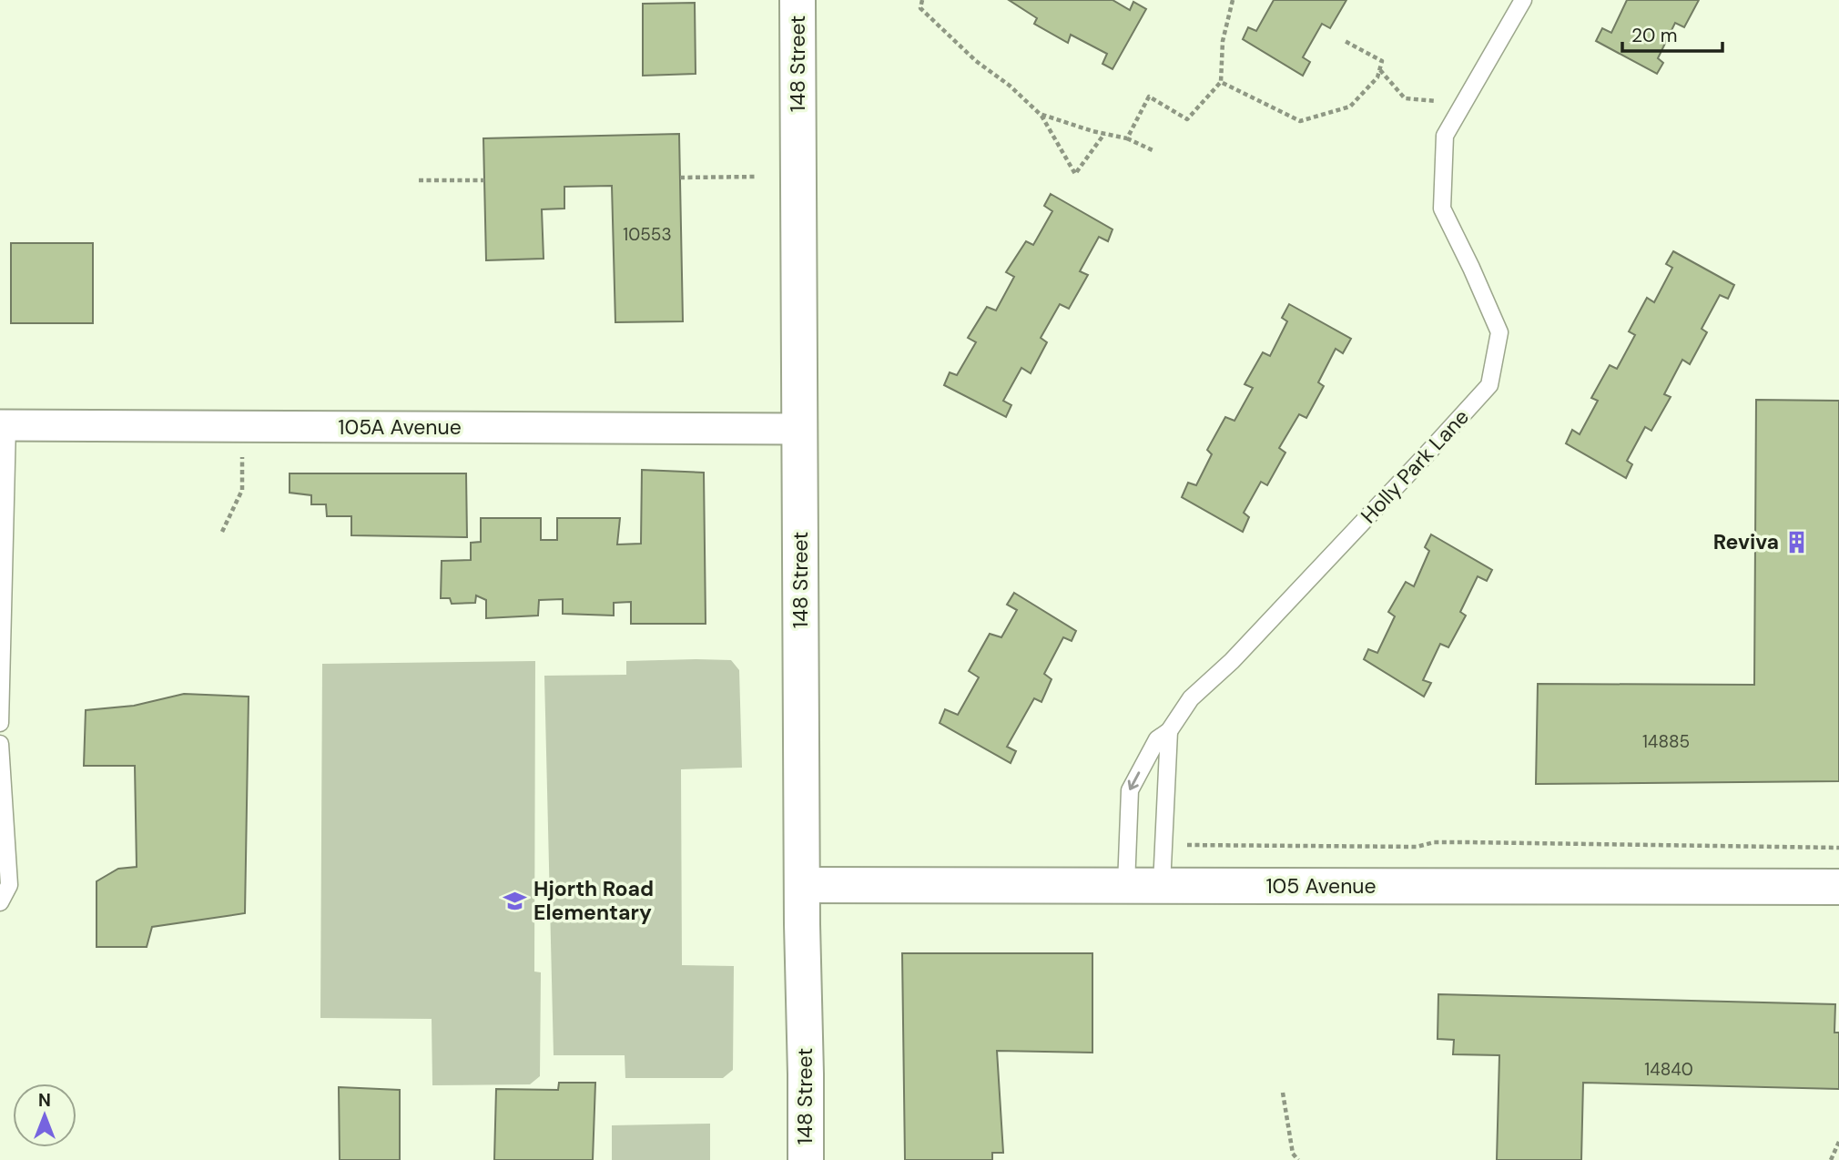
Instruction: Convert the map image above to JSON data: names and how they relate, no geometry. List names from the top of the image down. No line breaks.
{"streets":{"main road":["148 Street","105 Avenue"],"street":["105A Avenue"],"lane":["Holly Park Lane"]},"crossings":[["148 Street","105A Avenue"],["148 Street","105 Avenue"],["Holly Park Lane","105 Avenue"]],"places":{"building":["Reviva"],"school or university":["Hjorth Road Elementary"]},"house_numbers":["10553","14885","14840"],"scale_bar":"20 m","north":"top"}
